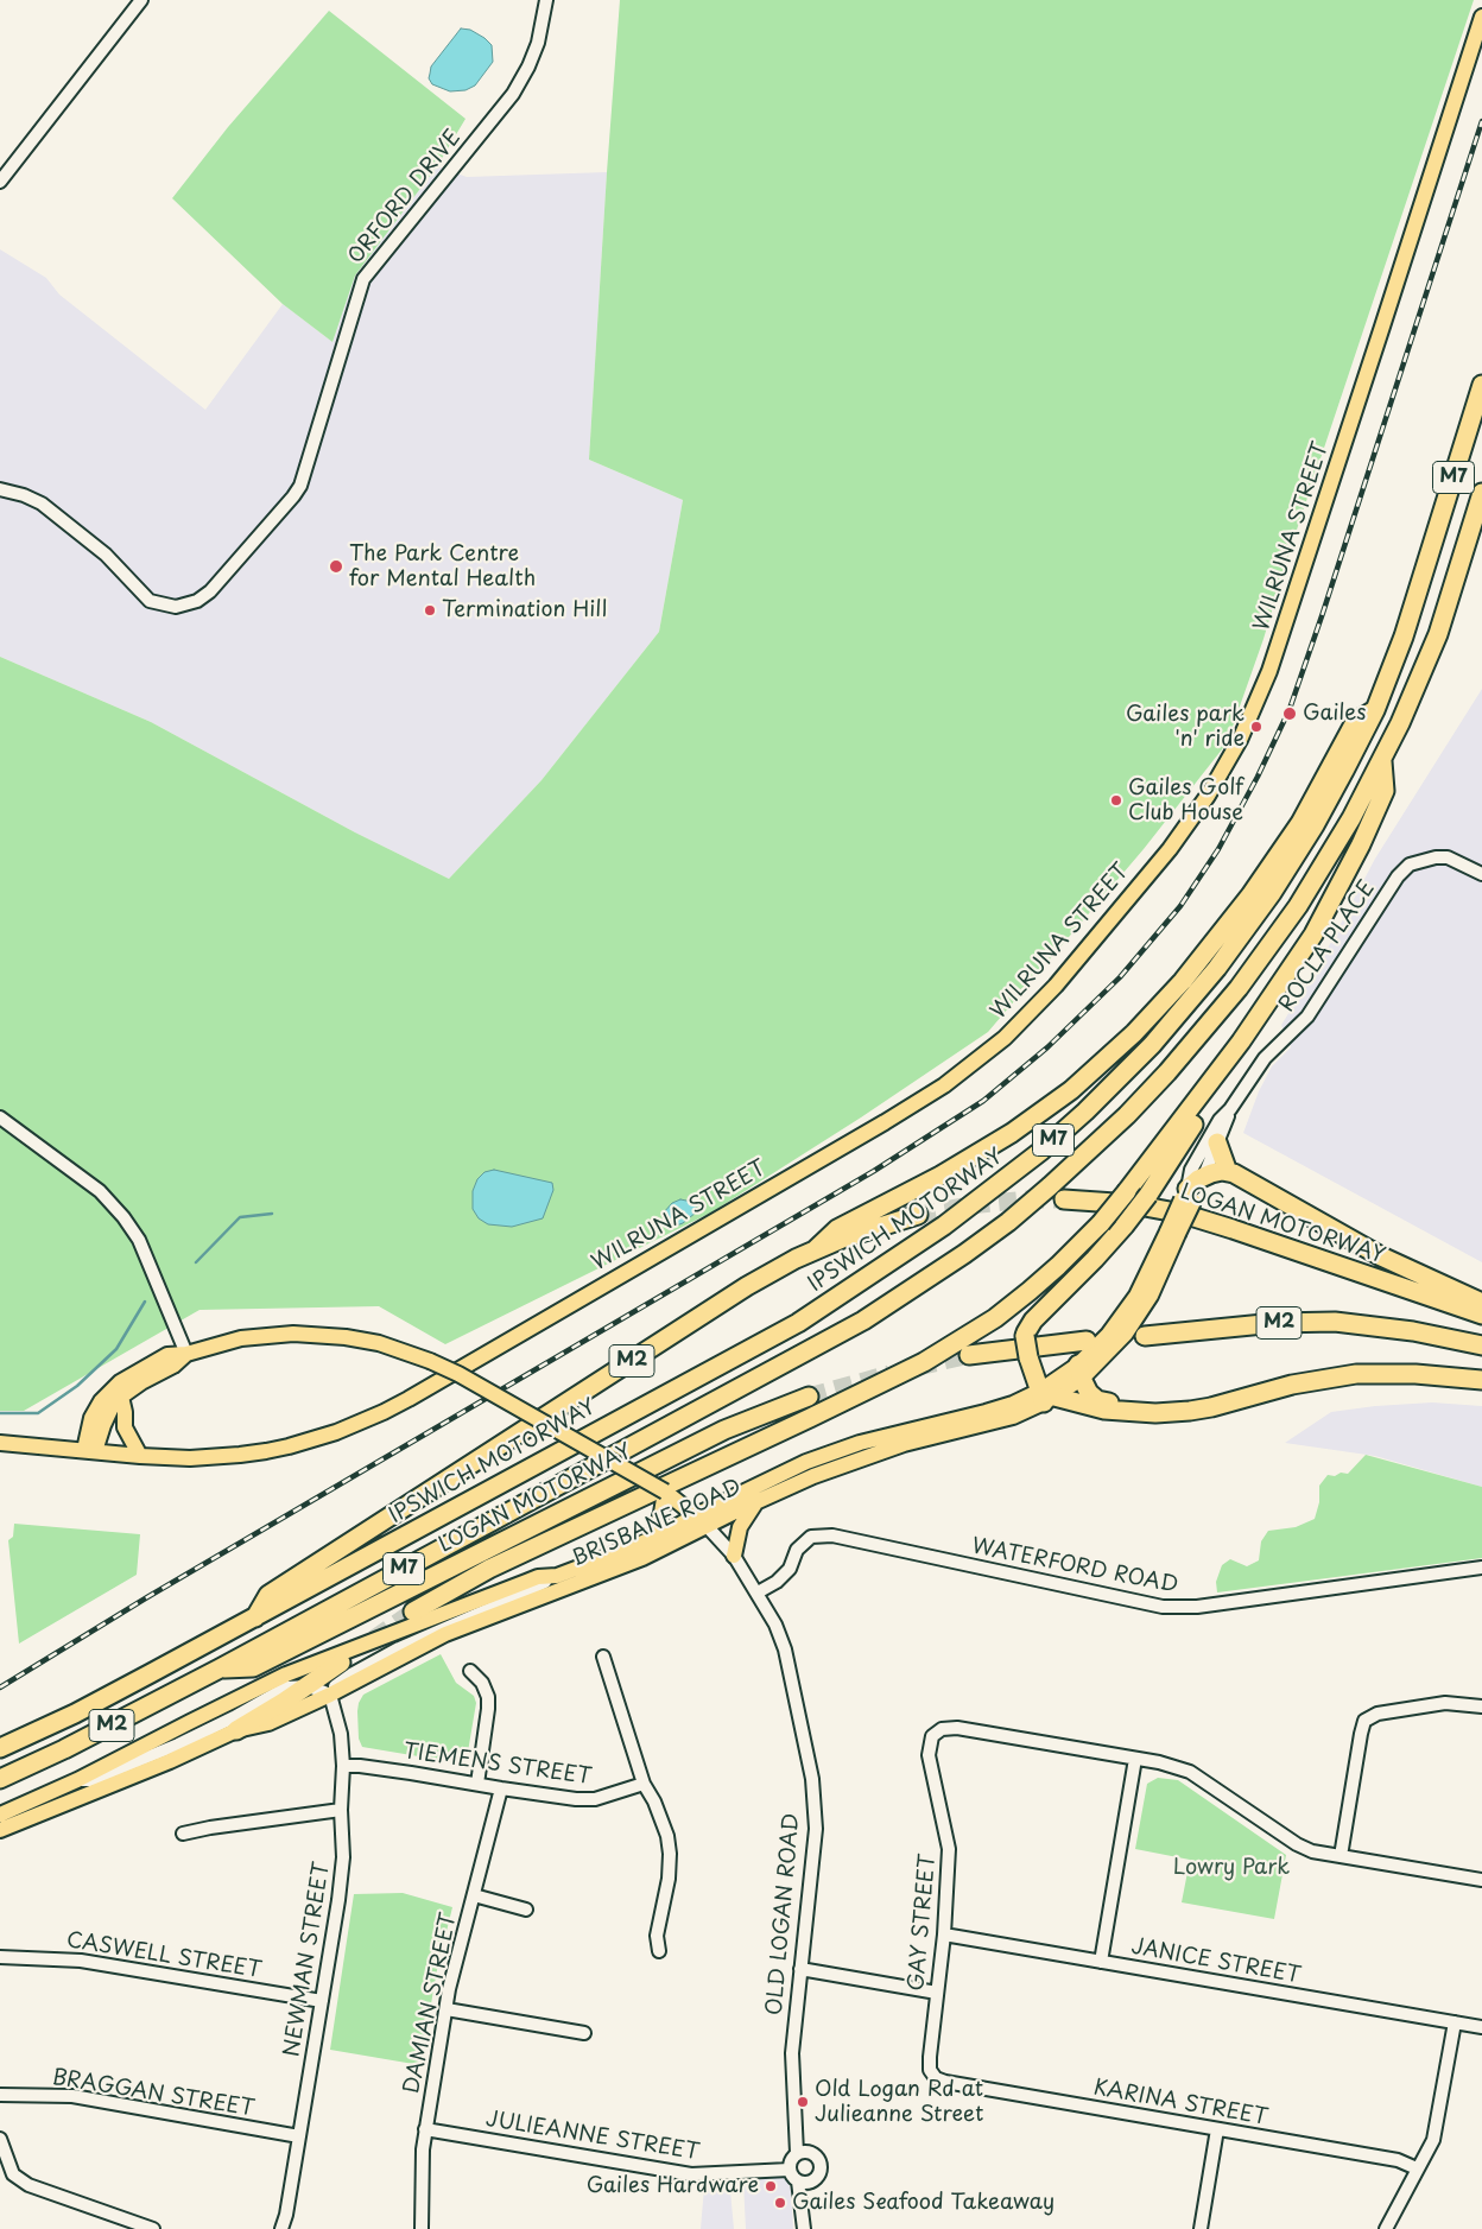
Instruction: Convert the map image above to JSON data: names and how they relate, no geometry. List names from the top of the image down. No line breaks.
{"streets":{"highway":["M7","IPSWICH MOTORWAY","LOGAN MOTORWAY","M2"],"main road":["WILRUNA STREET","BRISBANE ROAD","OLD LOGAN ROAD"],"street":["ORFORD DRIVE","ROCLA PLACE","WATERFORD ROAD","TIEMENS STREET","GAY STREET","CASWELL STREET","NEWMAN STREET","JANICE STREET","DAMIAN STREET","BRAGGAN STREET","KARINA STREET","JULIEANNE STREET"]},"crossings":[["M7","LOGAN MOTORWAY"],["M7","M2"],["WILRUNA STREET","OLD LOGAN ROAD"],["ROCLA PLACE","BRISBANE ROAD"],["IPSWICH MOTORWAY","M2"],["LOGAN MOTORWAY","M2"],["BRISBANE ROAD","OLD LOGAN ROAD"],["BRISBANE ROAD","NEWMAN STREET"],["WATERFORD ROAD","OLD LOGAN ROAD"],["TIEMENS STREET","NEWMAN STREET"],["TIEMENS STREET","DAMIAN STREET"],["OLD LOGAN ROAD","JULIEANNE STREET"],["GAY STREET","JANICE STREET"],["GAY STREET","KARINA STREET"],["CASWELL STREET","NEWMAN STREET"],["NEWMAN STREET","BRAGGAN STREET"],["DAMIAN STREET","JULIEANNE STREET"]],"parks":["Lowry Park"],"places":["The Park Centre for Mental Health","Termination Hill","Gailes","Gailes park 'n' ride","Gailes Golf Club House","Old Logan Rd at Julieanne Street","Gailes Hardware","Gailes Seafood Takeaway"]}
